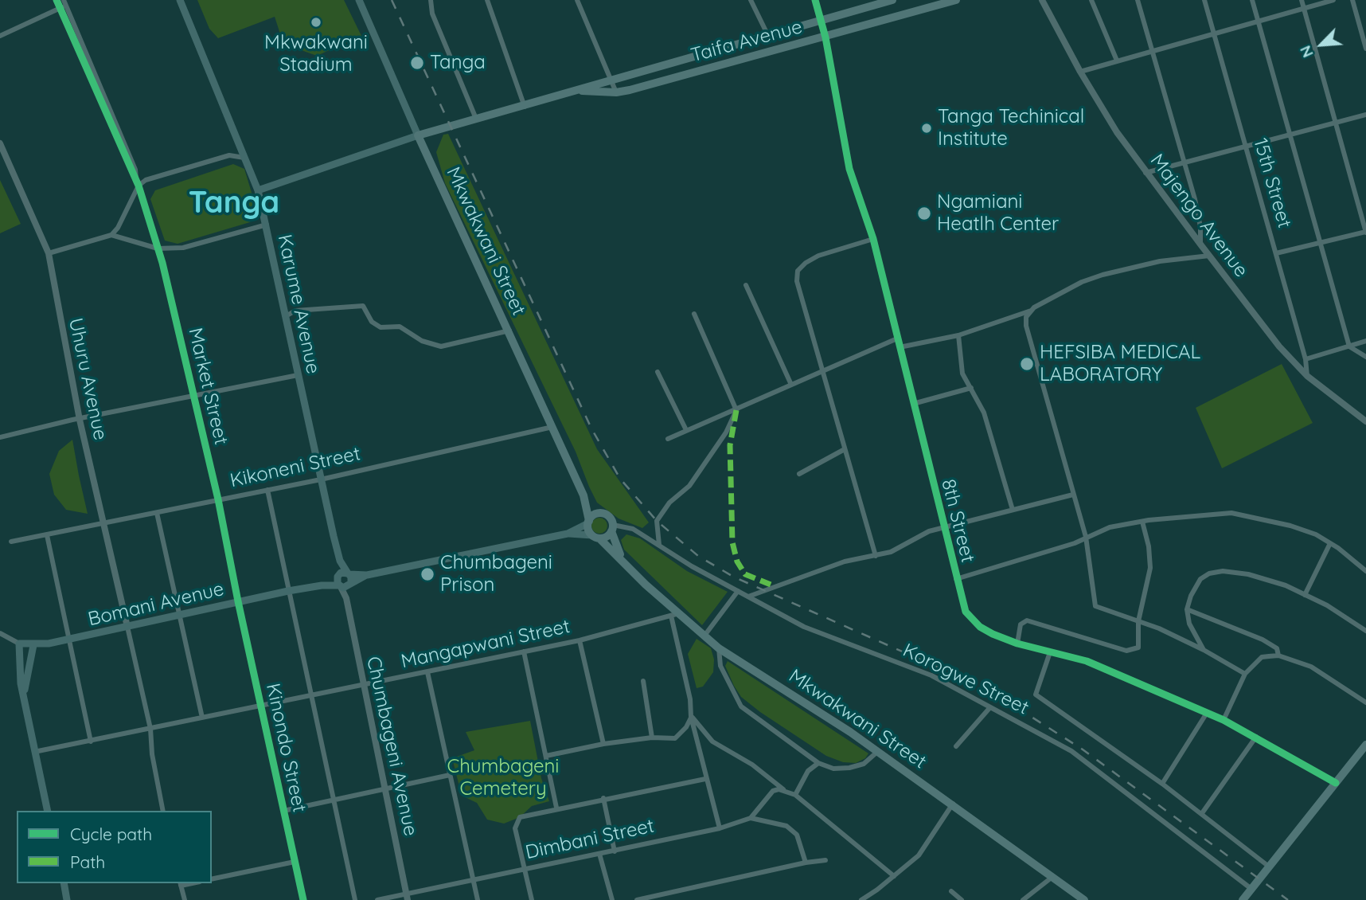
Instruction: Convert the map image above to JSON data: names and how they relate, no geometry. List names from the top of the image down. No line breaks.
{"streets":{"main road":["Taifa Avenue","Mkwakwani Street","Karume Avenue","Bomani Avenue"],"street":["15th Street","Majengo Avenue","Uhuru Avenue","Market Street","Kikoneni Street","8th Street","Mangapwani Street","Korogwe Street","Chumbageni Avenue","Kinondo Street","Dimbani Street"]},"crossings":[["Taifa Avenue","Mkwakwani Street"],["Taifa Avenue","Karume Avenue"],["Taifa Avenue","8th Street"],["15th Street","Majengo Avenue"],["Mkwakwani Street","Kikoneni Street"],["Mkwakwani Street","Mangapwani Street"],["Mkwakwani Street","Korogwe Street"],["Karume Avenue","Kikoneni Street"],["Uhuru Avenue","Kikoneni Street"],["Uhuru Avenue","Bomani Avenue"],["Market Street","Kikoneni Street"],["Market Street","Bomani Avenue"],["Market Street","Kinondo Street"],["Bomani Avenue","Kinondo Street"],["Mangapwani Street","Chumbageni Avenue"],["Mangapwani Street","Kinondo Street"],["Chumbageni Avenue","Dimbani Street"]],"districts":["Tanga"],"parks":["Chumbageni Cemetery"],"places":["Mkwakwani Stadium","Tanga","Tanga Techinical Institute","Ngamiani Heatlh Center","HEFSIBA MEDICAL LABORATORY","Chumbageni Prison"],"legend":["Cycle path","Path"],"north":"bottom left"}
